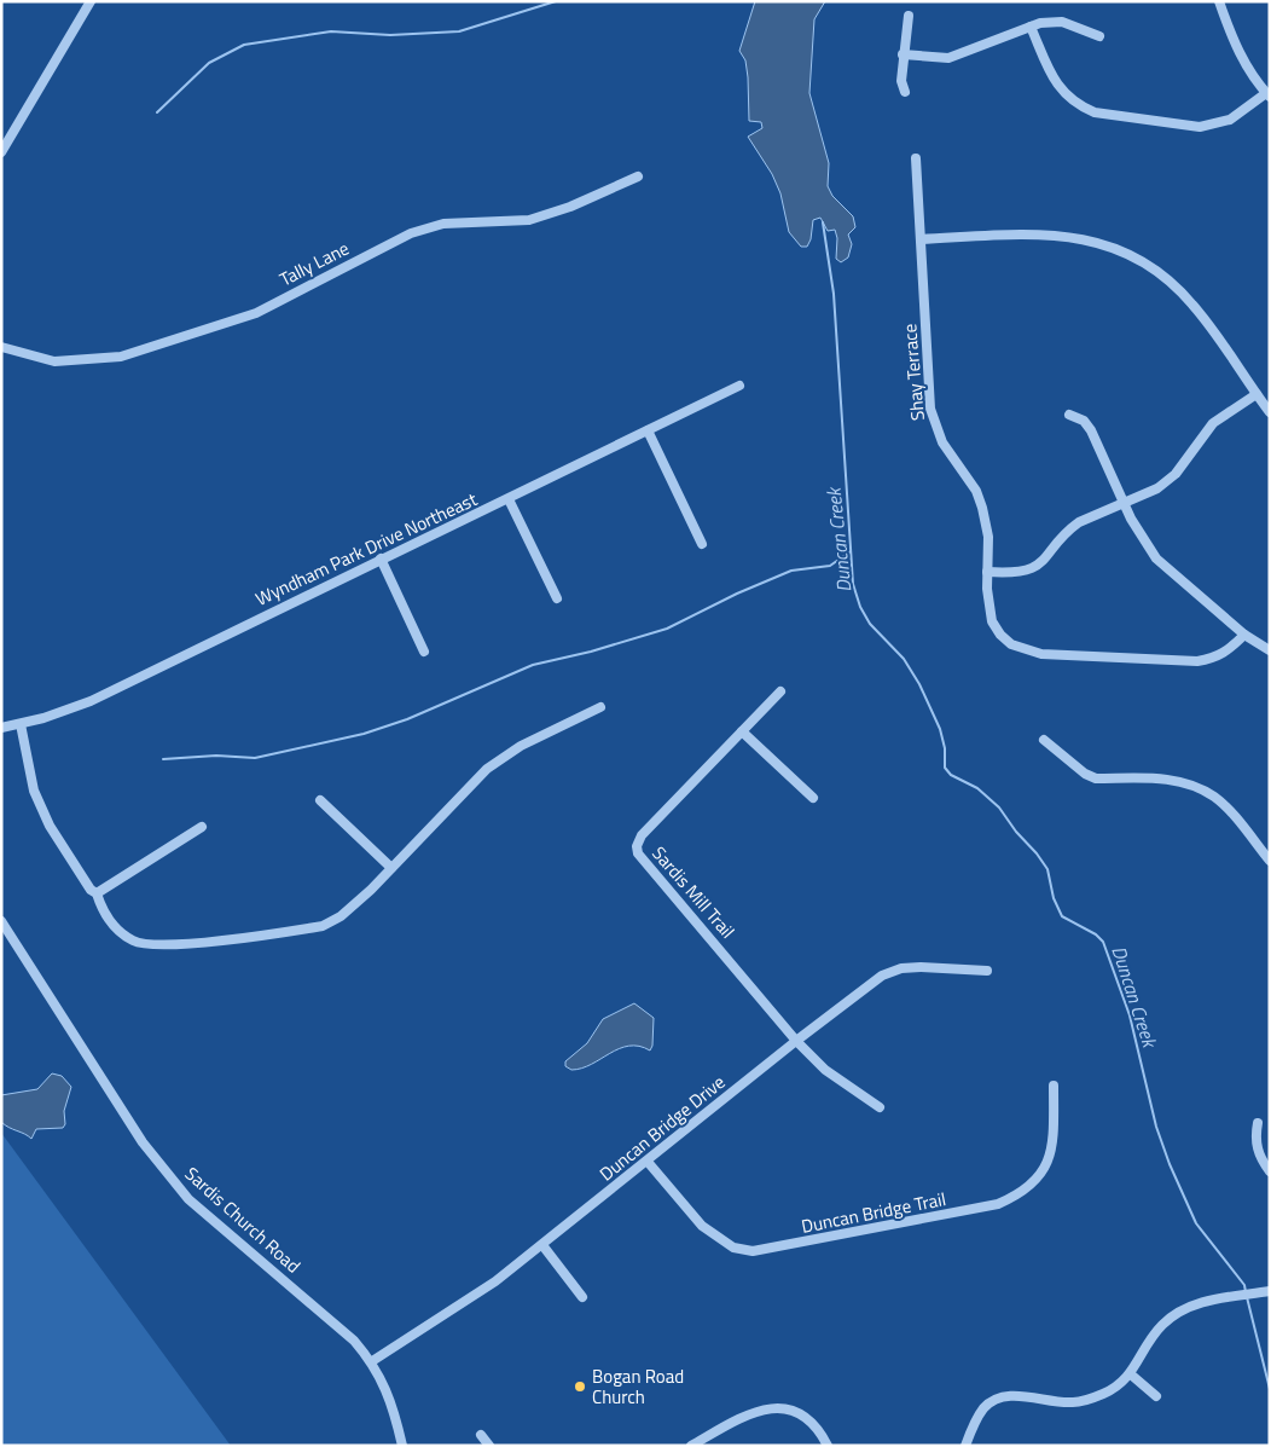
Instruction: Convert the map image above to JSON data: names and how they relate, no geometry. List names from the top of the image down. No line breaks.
{"streets":{"street":["Tally Lane","Shay Terrace","Wyndham Park Drive Northeast","Sardis Mill Trail","Duncan Bridge Drive","Duncan Bridge Trail","Sardis Church Road"]},"crossings":[["Sardis Mill Trail","Duncan Bridge Drive"],["Duncan Bridge Drive","Duncan Bridge Trail"],["Duncan Bridge Drive","Sardis Church Road"]],"water":["Duncan Creek"],"places":["Bogan Road Church"]}
